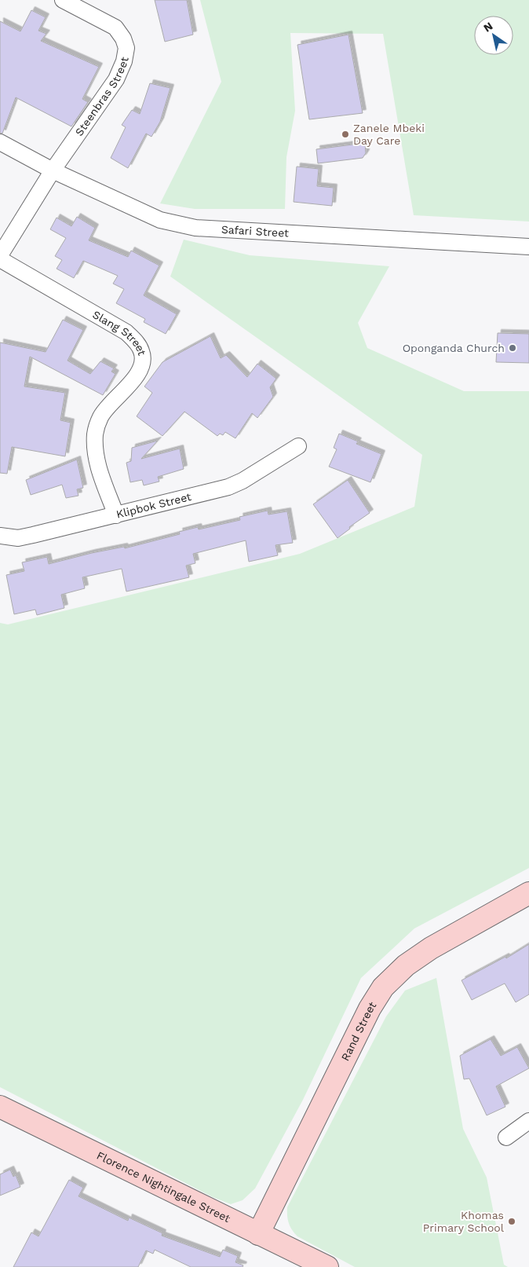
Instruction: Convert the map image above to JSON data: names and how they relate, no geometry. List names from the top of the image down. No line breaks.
{"streets":{"street":["Steenbras Street","Safari Street","Slang Street","Klipbok Street","Rand Street","Florence Nightingale Street"]},"crossings":[["Steenbras Street","Safari Street"],["Slang Street","Klipbok Street"],["Rand Street","Florence Nightingale Street"]],"places":["Zanele Mbeki Day Care","Oponganda Church","Khomas Primary School"],"north":"top left"}
